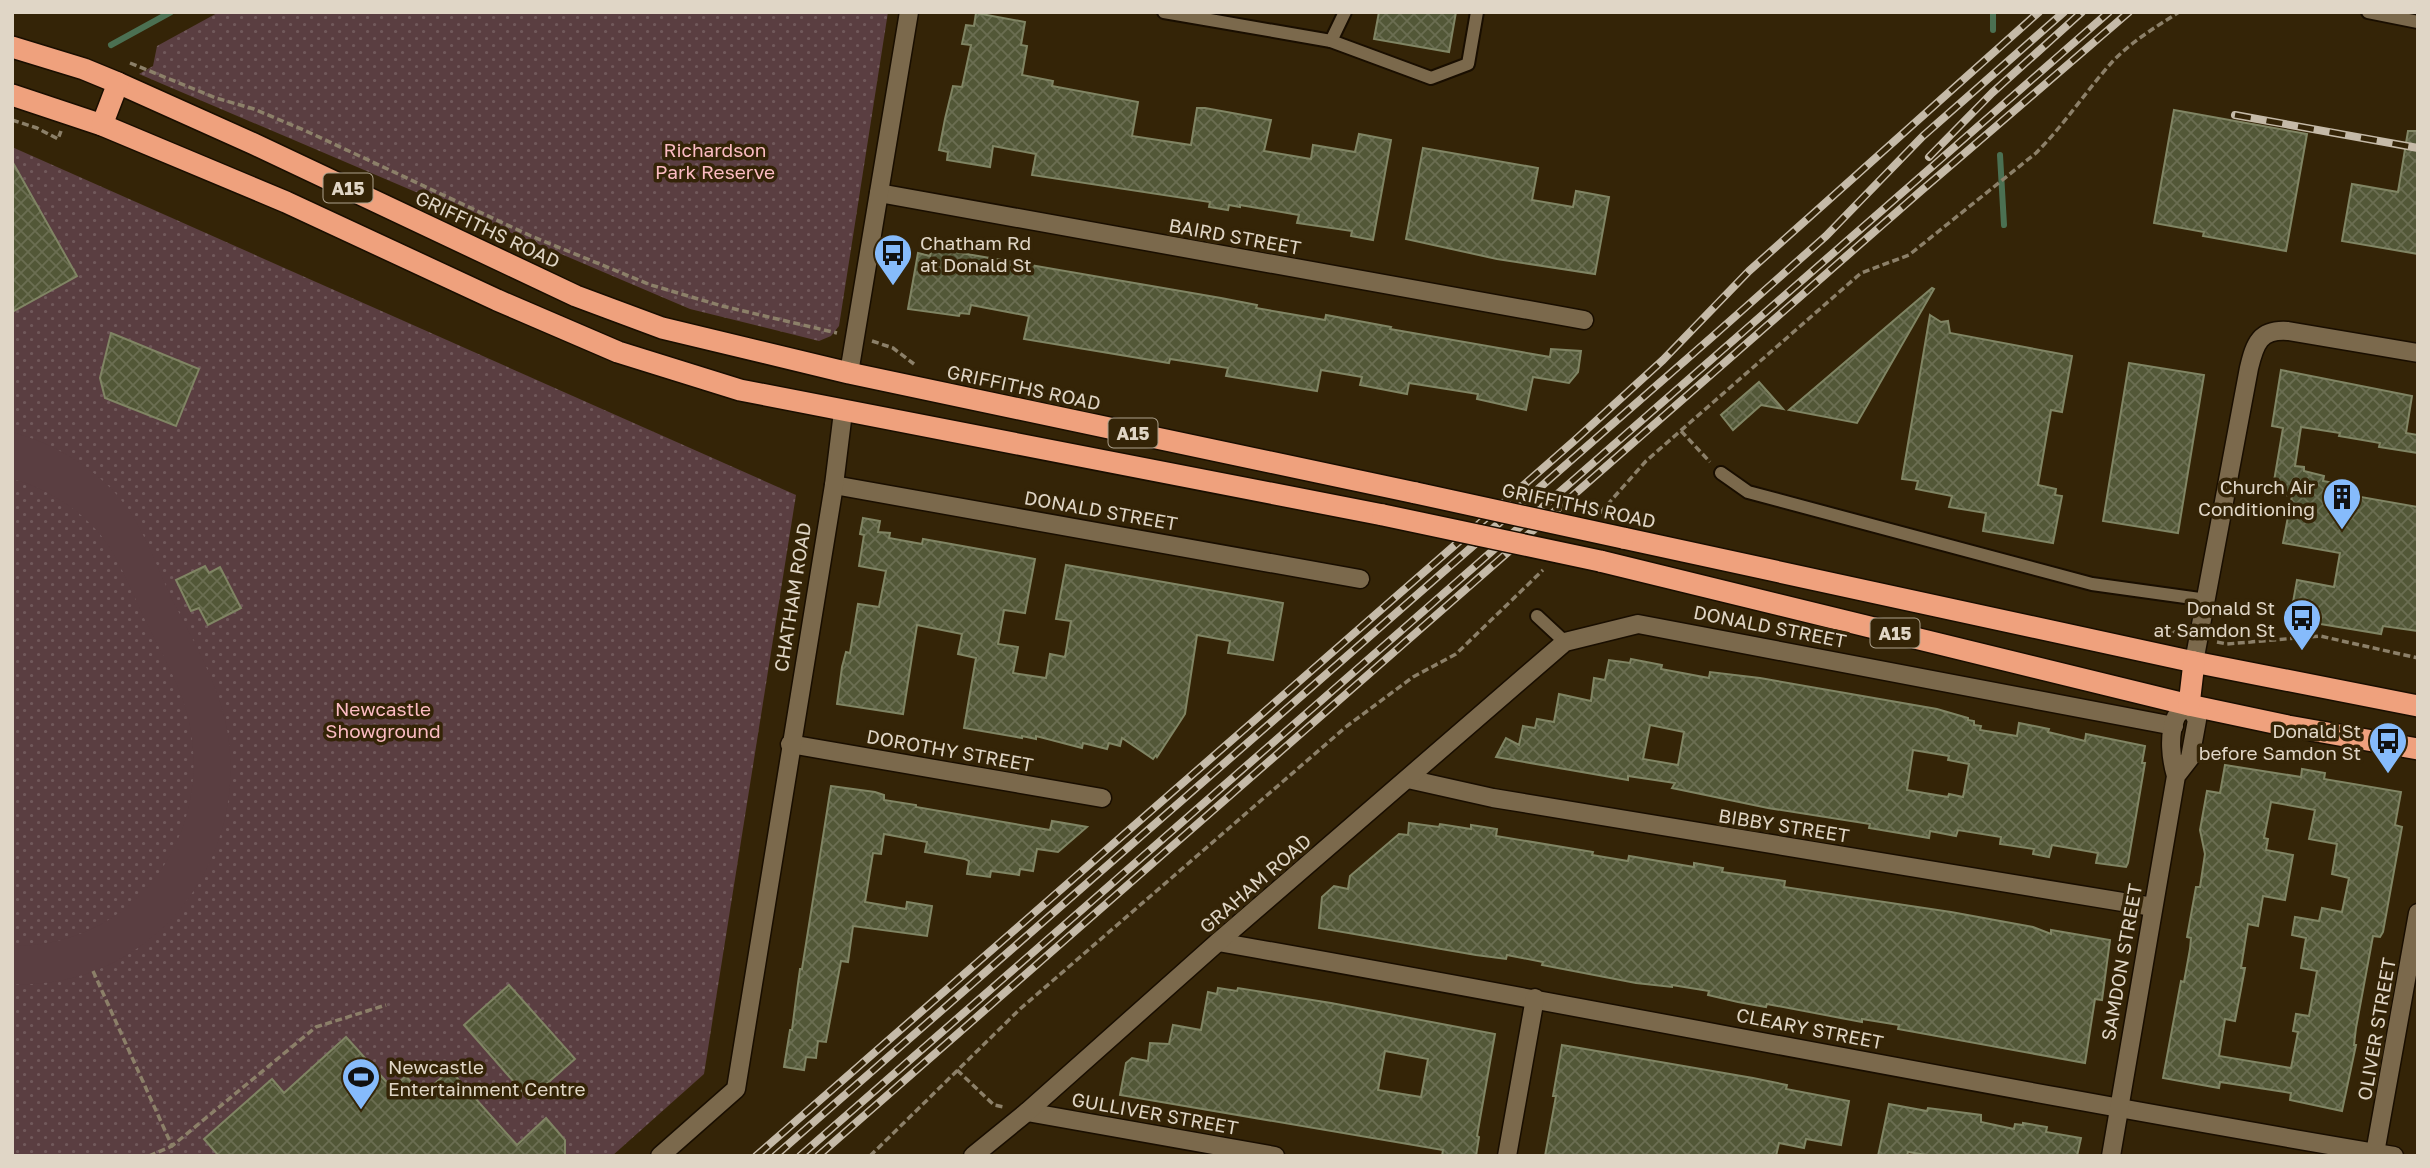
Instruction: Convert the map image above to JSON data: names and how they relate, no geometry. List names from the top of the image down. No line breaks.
{"streets":{"highway":["A15","GRIFFITHS ROAD","CHATHAM ROAD","SAMDON STREET"],"street":["BAIRD STREET","DONALD STREET","DOROTHY STREET","BIBBY STREET","GRAHAM ROAD","CLEARY STREET","OLIVER STREET","GULLIVER STREET"]},"crossings":[["A15","GRIFFITHS ROAD"],["A15","CHATHAM ROAD"],["A15","SAMDON STREET"],["GRIFFITHS ROAD","CHATHAM ROAD"],["GRIFFITHS ROAD","SAMDON STREET"],["BAIRD STREET","CHATHAM ROAD"],["DONALD STREET","CHATHAM ROAD"],["DONALD STREET","GRAHAM ROAD"],["DONALD STREET","SAMDON STREET"],["CHATHAM ROAD","DOROTHY STREET"],["BIBBY STREET","GRAHAM ROAD"],["BIBBY STREET","SAMDON STREET"],["GRAHAM ROAD","CLEARY STREET"],["GRAHAM ROAD","GULLIVER STREET"],["SAMDON STREET","CLEARY STREET"],["CLEARY STREET","OLIVER STREET"]],"parks":["Richardson Park Reserve","Newcastle Showground"],"places":{"bus stop":["Chatham Rd at Donald St","Donald St at Samdon St","Donald St before Samdon St"],"building":["Church Air Conditioning"],"sports":["Newcastle Entertainment Centre"]}}
